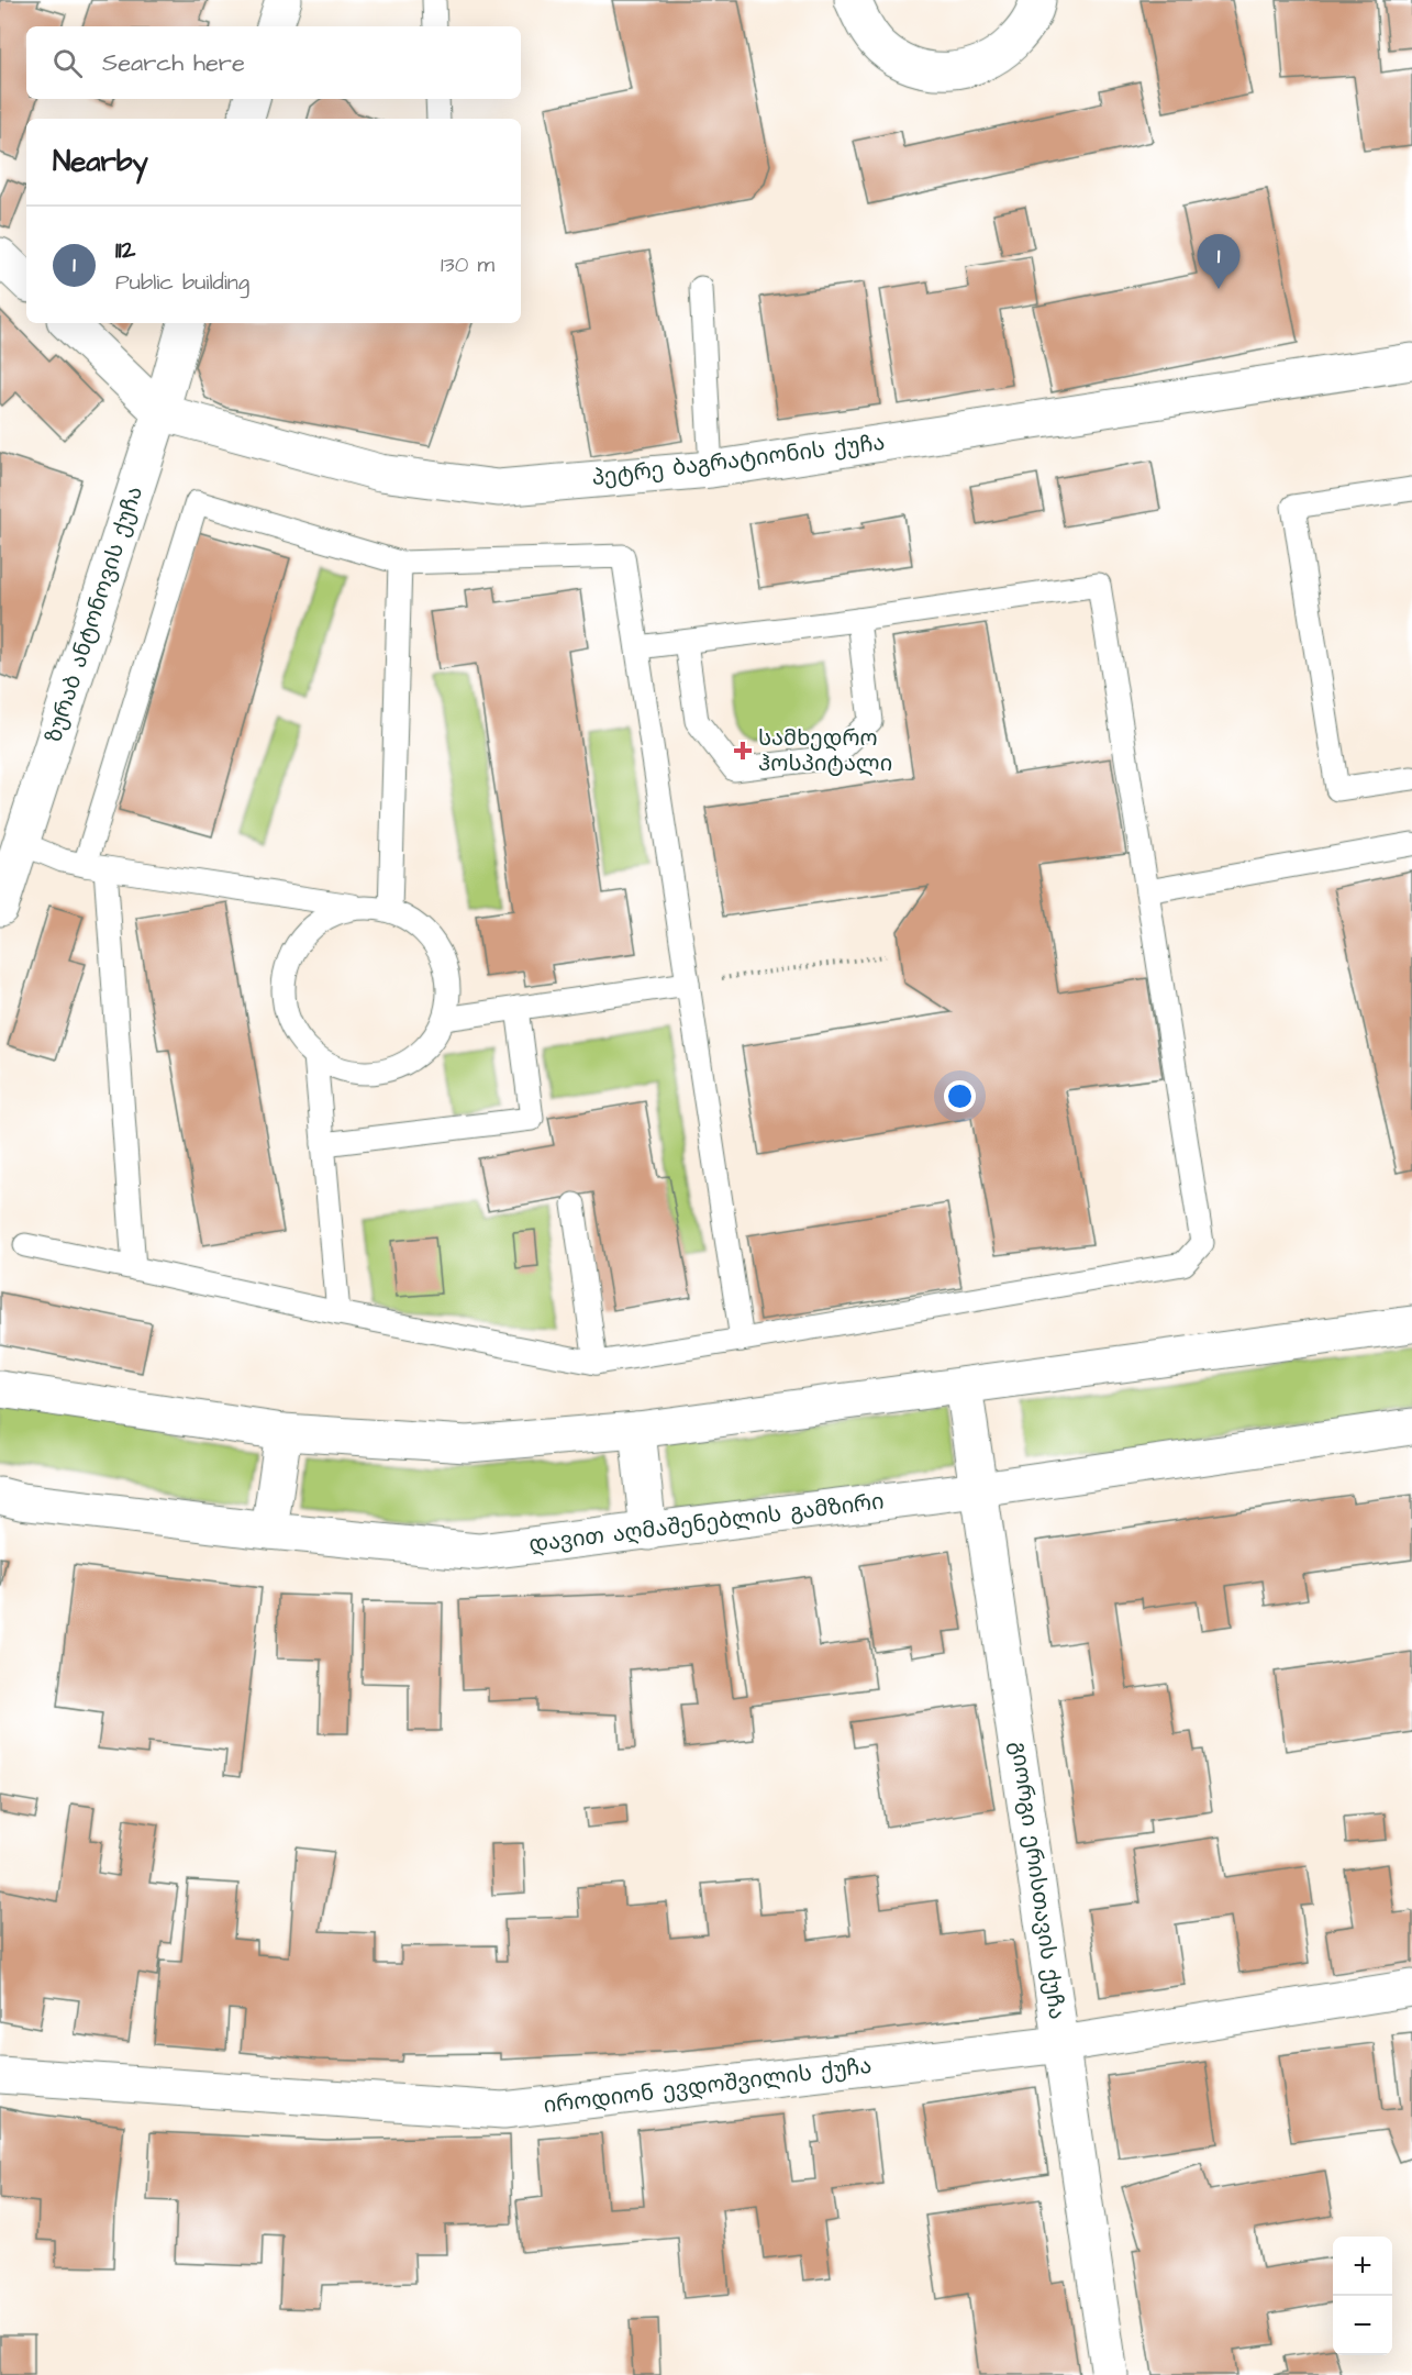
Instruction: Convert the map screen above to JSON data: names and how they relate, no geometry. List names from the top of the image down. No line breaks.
{"streets":{"street":["პეტრე ბაგრატიონის ქუჩა","ზურაბ ანტონოვის ქუჩა","დავით აღმაშენებლის გამზირი","გიორგი ერისთავის ქუჩა","იროდიონ ევდოშვილის ქუჩა"]},"crossings":[["პეტრე ბაგრატიონის ქუჩა","ზურაბ ანტონოვის ქუჩა"],["დავით აღმაშენებლის გამზირი","გიორგი ერისთავის ქუჩა"],["გიორგი ერისთავის ქუჩა","იროდიონ ევდოშვილის ქუჩა"]],"places":{"health":["სამხედრო ჰოსპიტალი"]},"page":{"search":"Search here","heading":"Nearby","list":[{"mark":"1","name":"112","note":"Public building","value":"130 m"}],"pins":"1","map_buttons":["+","−"]}}
